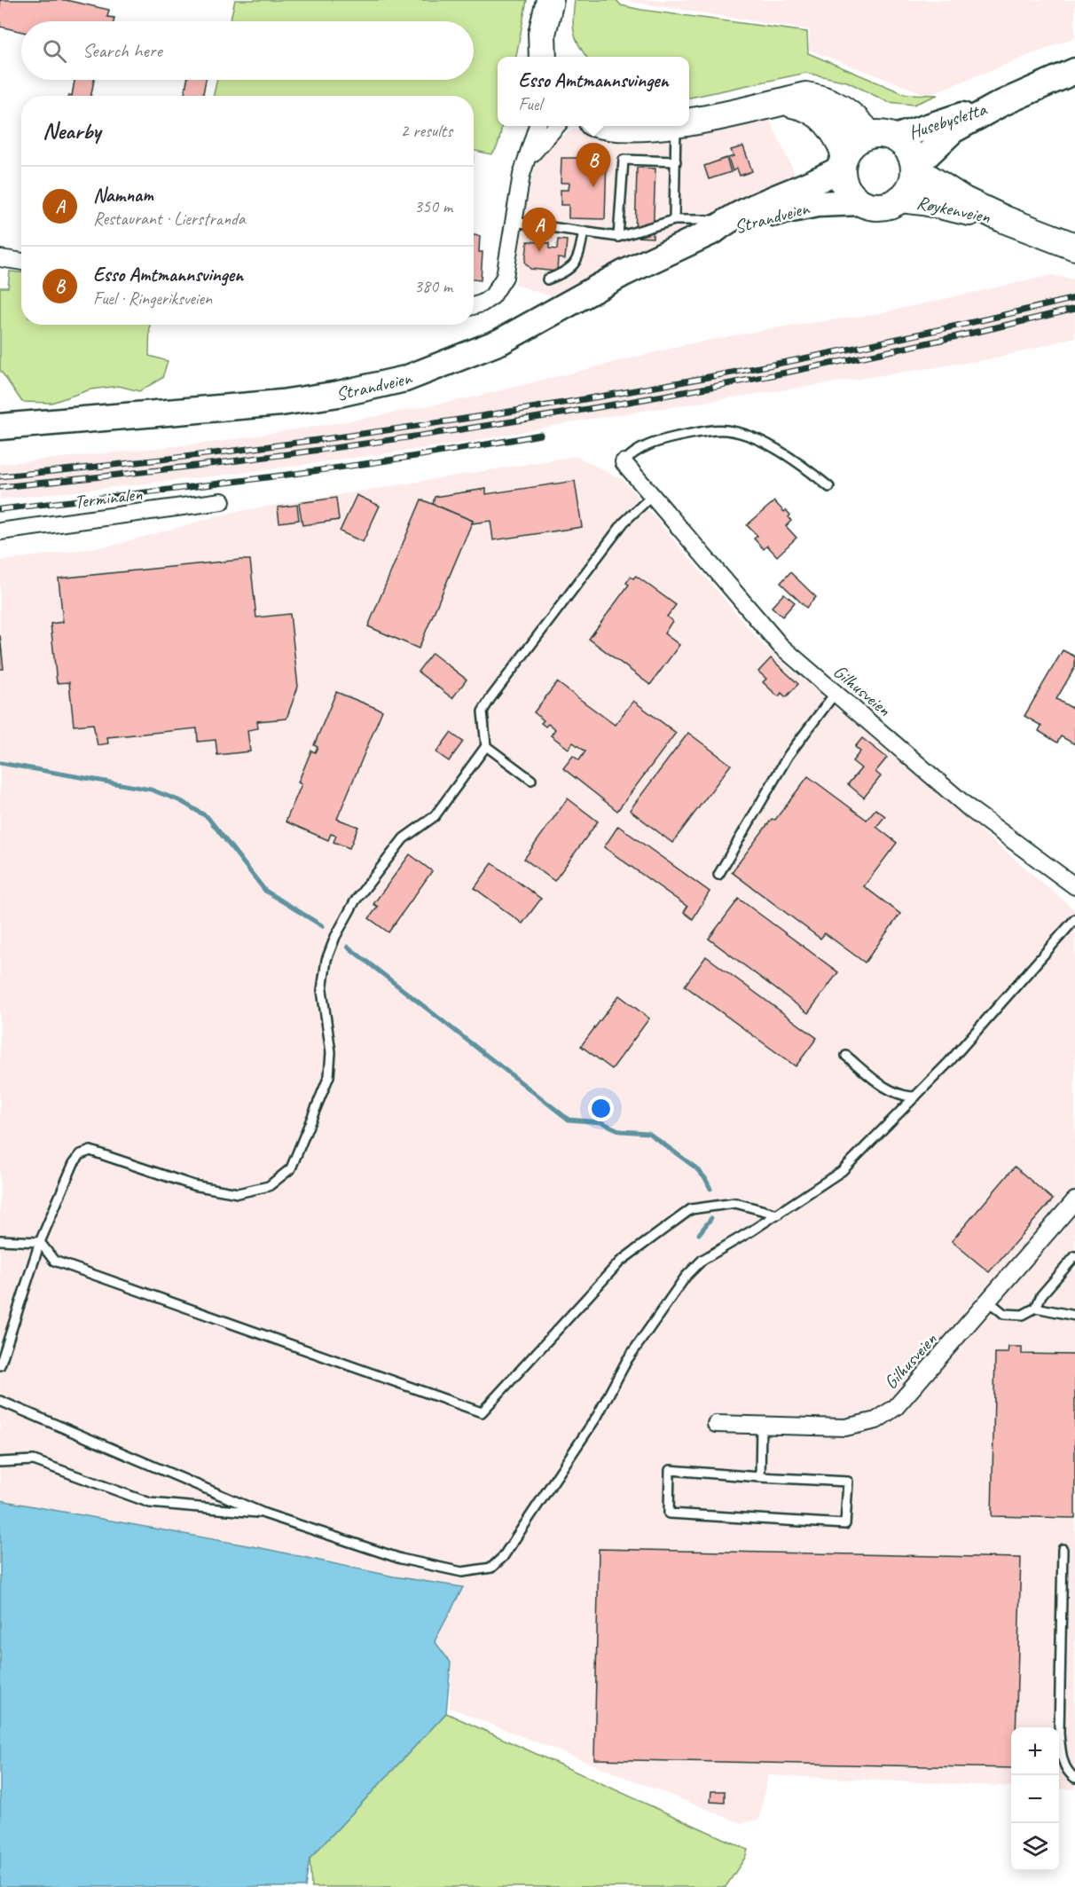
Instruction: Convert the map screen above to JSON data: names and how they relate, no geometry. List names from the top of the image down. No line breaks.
{"streets":{"highway":["Røykenveien"],"main road":["Husebysletta","Strandveien"],"street":["Terminalen","Gilhusveien"]},"crossings":[["Husebysletta","Røykenveien"],["Husebysletta","Strandveien"],["Røykenveien","Strandveien"]],"page":{"search":"Search here","popup":["Esso Amtmannsvingen","Fuel"],"heading":["Nearby","2 results"],"pins":["B","A"],"list":[{"mark":"A","name":"Namnam","note":"Restaurant · Lierstranda","value":"350 m"},{"mark":"B","name":"Esso Amtmannsvingen","note":"Fuel · Ringeriksveien","value":"380 m"}],"map_buttons":["+","−"]}}
